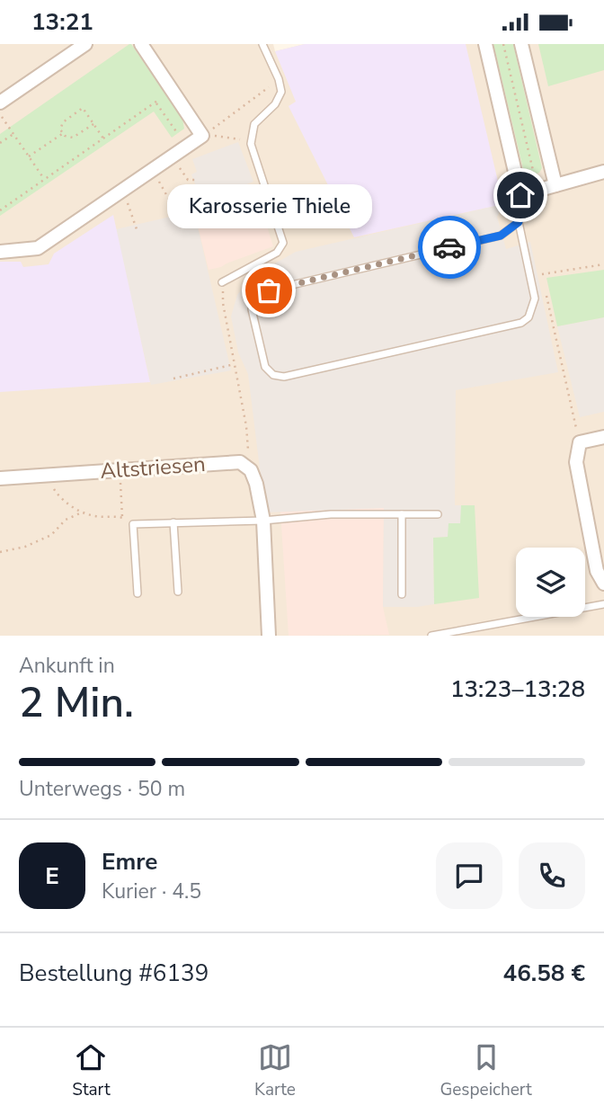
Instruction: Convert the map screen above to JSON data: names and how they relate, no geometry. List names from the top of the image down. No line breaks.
{"streets":{"street":["Altstriesen"]},"places":["Karosserie Thiele"],"page":{"status":"13:21","bubble":"Karosserie Thiele","heading":["2 Min.","Ankunft in","13:23–13:28"],"panel":["Emre","Kurier · 4.5","Bestellung #6139","46.58 €"],"bar":"Unterwegs · 50 m","round":"E","tabs":["Start","Karte","Gespeichert"]}}
